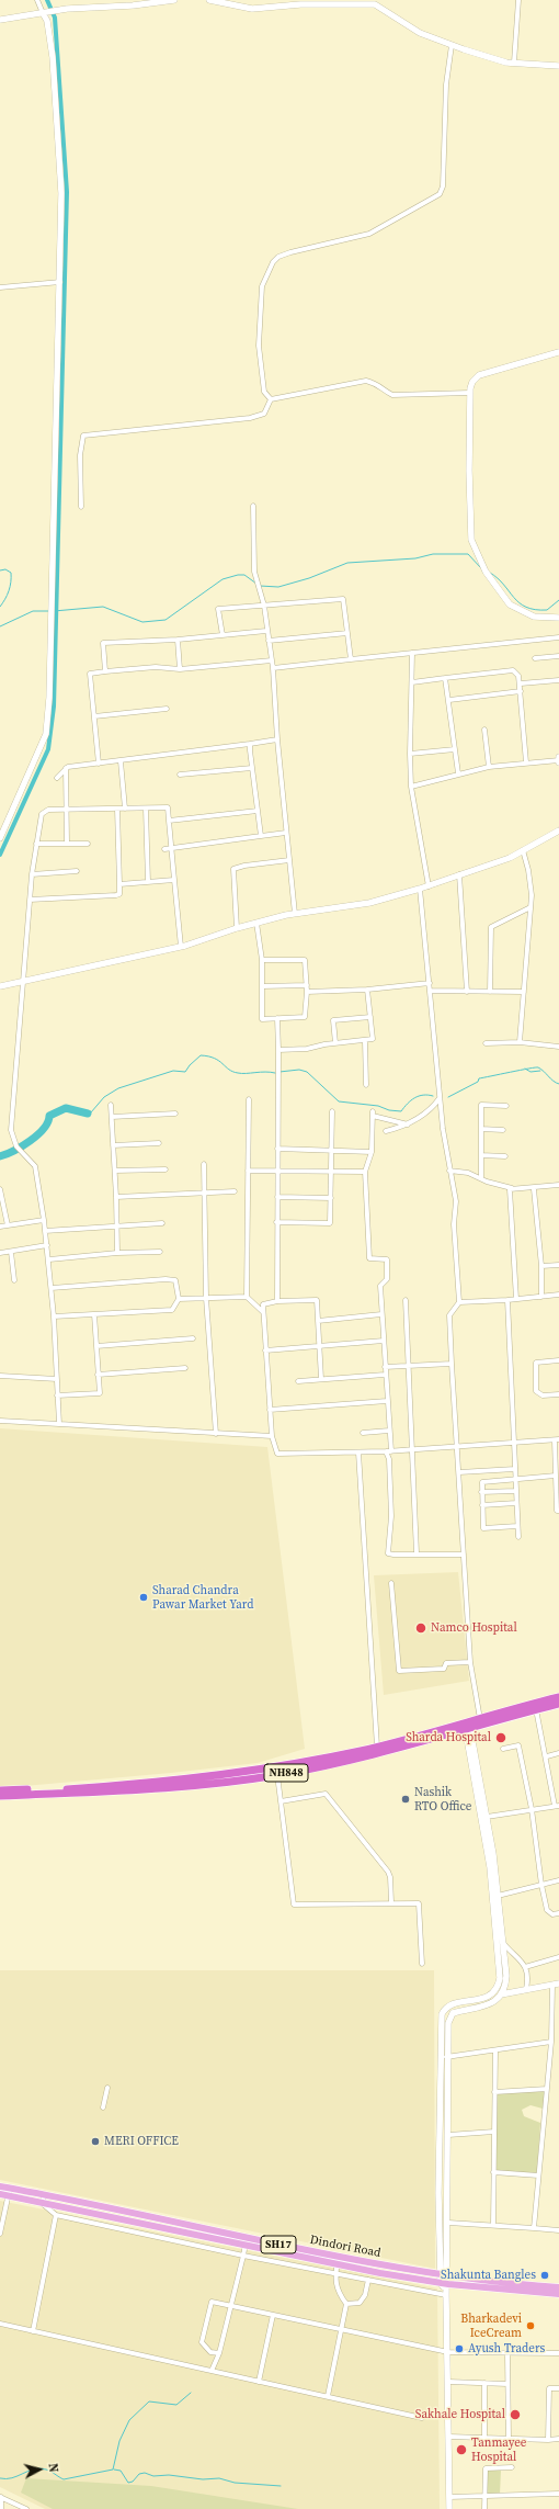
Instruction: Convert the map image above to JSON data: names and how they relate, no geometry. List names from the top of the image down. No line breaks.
{"streets":{"highway":["NH848"],"main road":["SH17","Dindori Road"]},"places":["Sharad Chandra Pawar Market Yard","Namco Hospital","Sharda Hospital","Nashik RTO Office","MERI OFFICE","Shakunta Bangles","Bharkadevi IceCream","Ayush Traders","Sakhale Hospital","Tanmayee Hospital"],"north":"right"}
